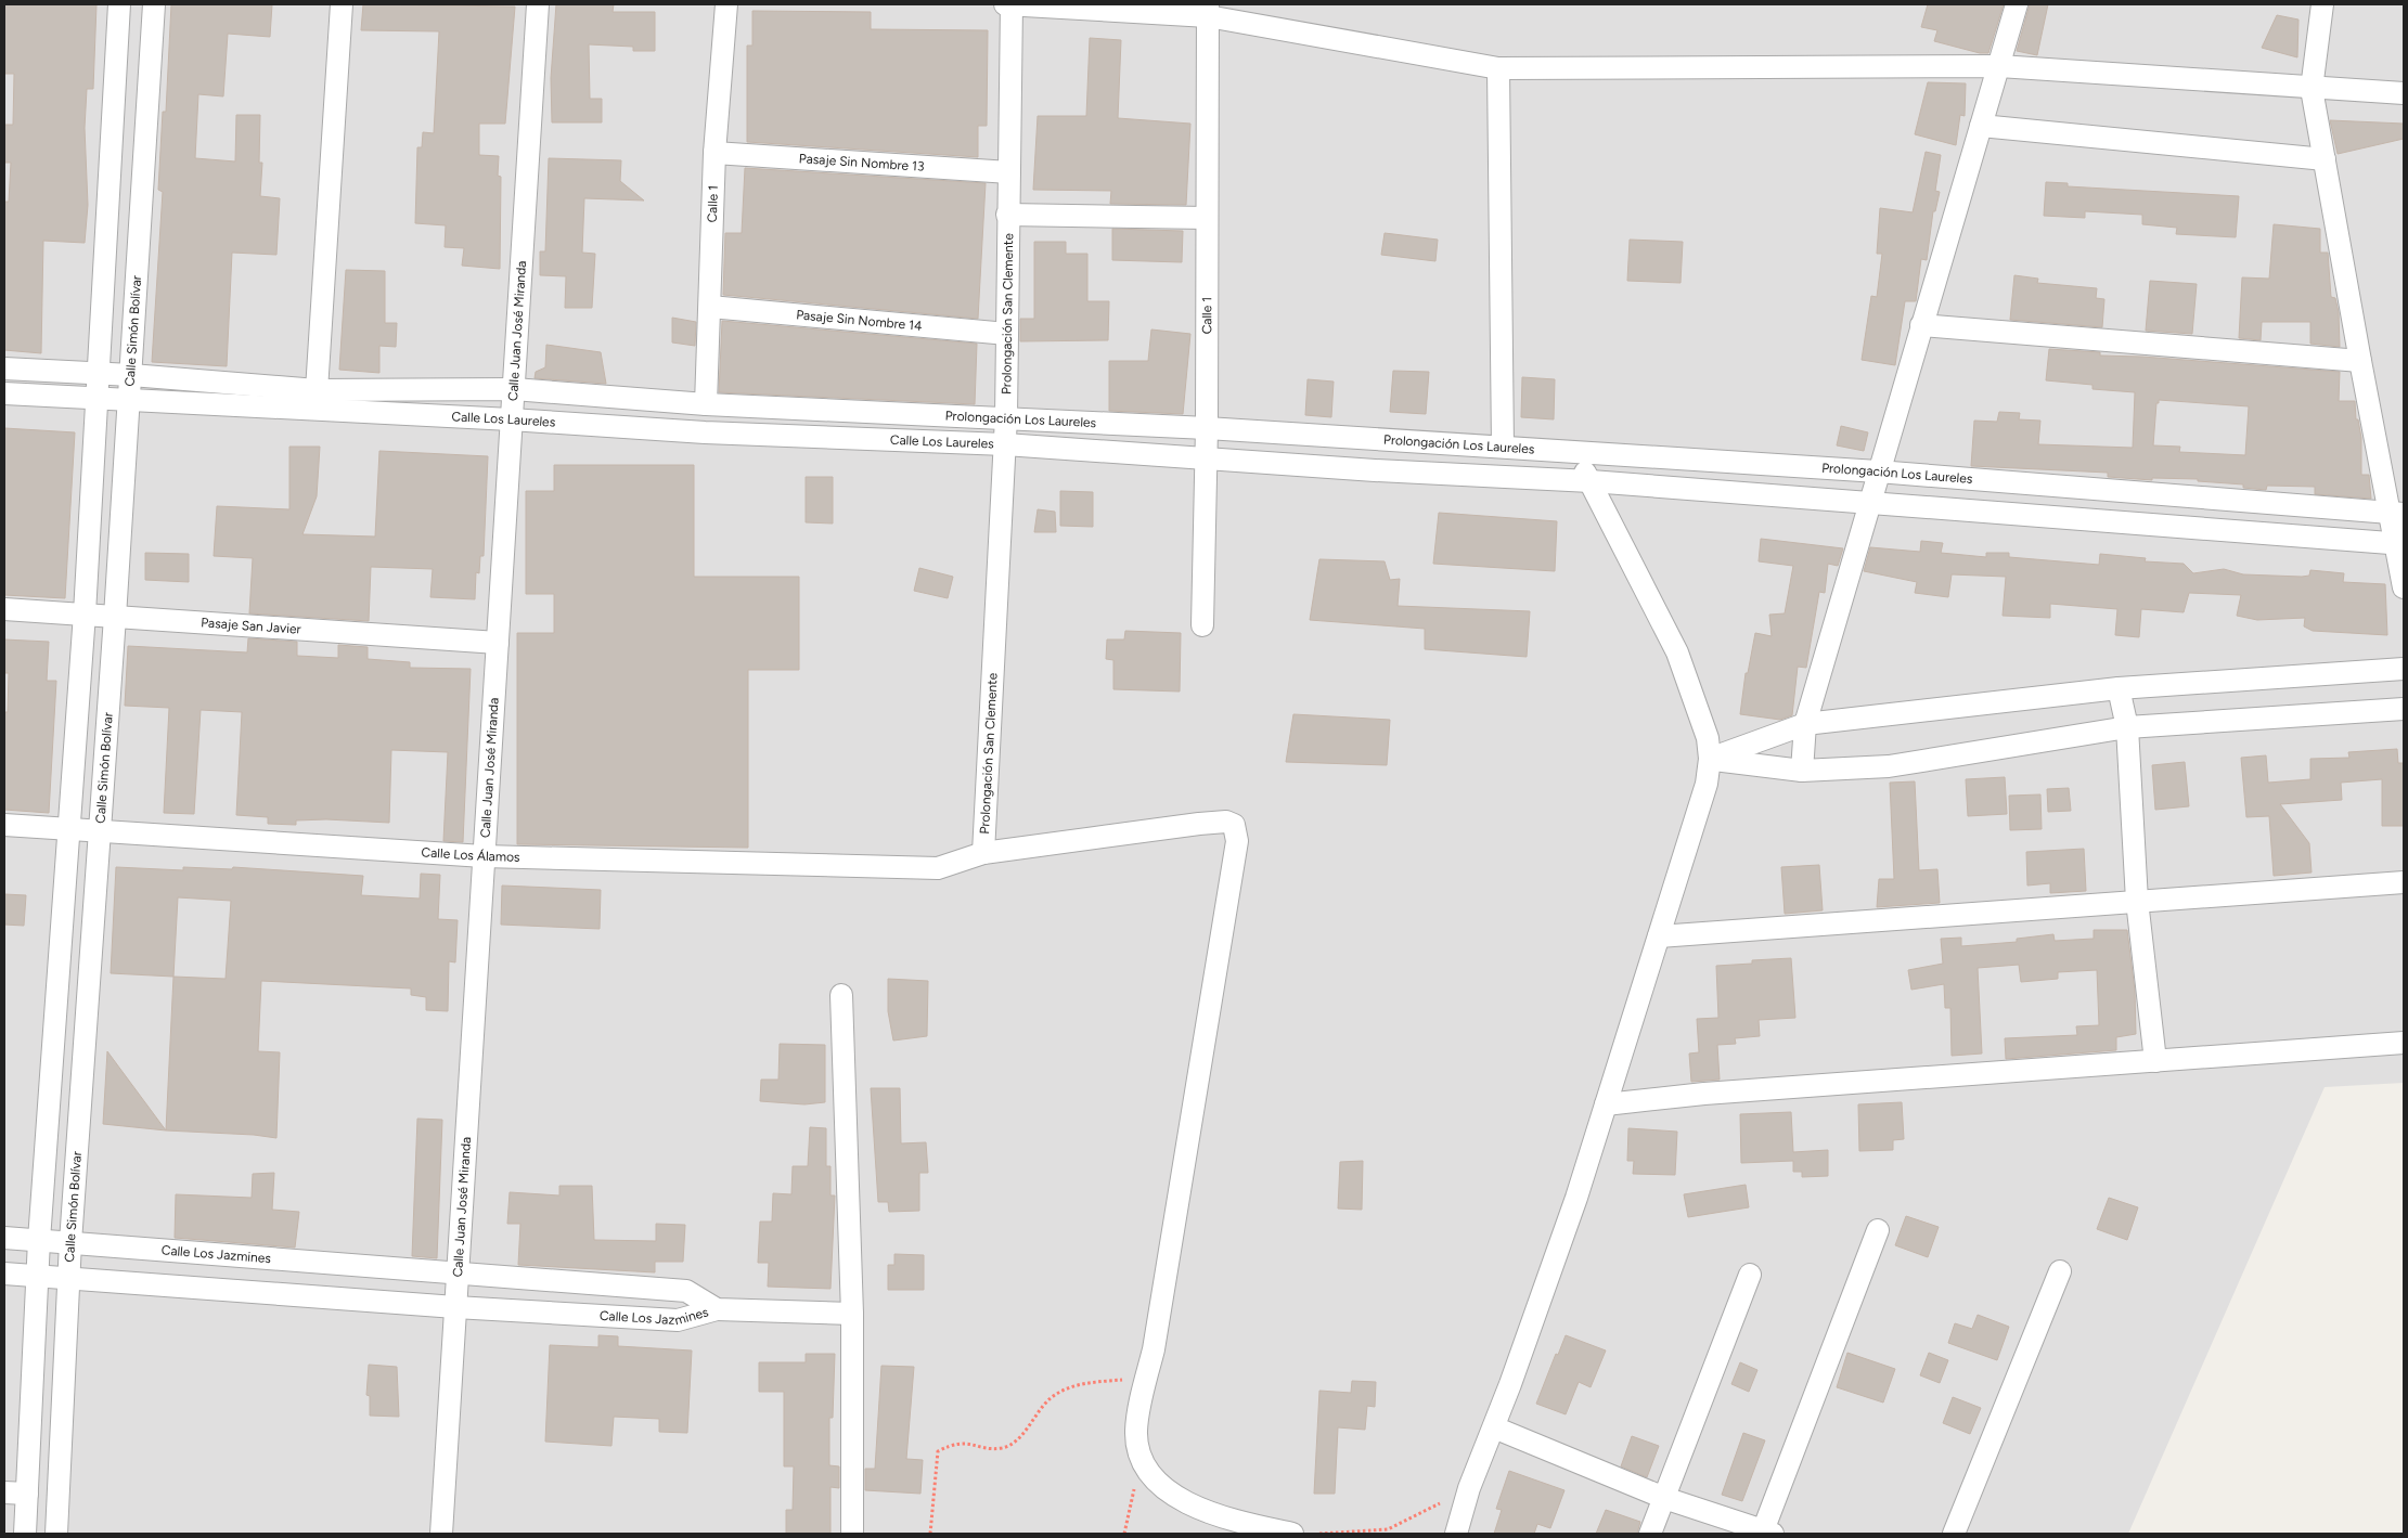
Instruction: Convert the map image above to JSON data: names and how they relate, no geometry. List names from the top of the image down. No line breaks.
{"streets":{"street":["Pasaje Sin Nombre 13","Calle 1","Prolongación San Clemente","Pasaje Sin Nombre 14","Calle Simón Bolívar","Calle Juan José Miranda","Prolongación Los Laureles","Calle Los Laureles","Pasaje San Javier","Calle Los Álamos","Calle Los Jazmines"]},"crossings":[["Pasaje Sin Nombre 13","Calle 1"],["Pasaje Sin Nombre 13","Prolongación San Clemente"],["Calle 1","Pasaje Sin Nombre 14"],["Calle 1","Prolongación Los Laureles"],["Prolongación San Clemente","Pasaje Sin Nombre 14"],["Prolongación San Clemente","Prolongación Los Laureles"],["Prolongación San Clemente","Calle Los Laureles"],["Prolongación San Clemente","Calle Los Álamos"],["Calle Simón Bolívar","Calle Los Laureles"],["Calle Simón Bolívar","Pasaje San Javier"],["Calle Simón Bolívar","Calle Los Álamos"],["Calle Simón Bolívar","Calle Los Jazmines"],["Calle Juan José Miranda","Prolongación Los Laureles"],["Calle Juan José Miranda","Calle Los Laureles"],["Calle Juan José Miranda","Pasaje San Javier"],["Calle Juan José Miranda","Calle Los Álamos"],["Calle Juan José Miranda","Calle Los Jazmines"],["Prolongación Los Laureles","Calle Los Laureles"]]}
